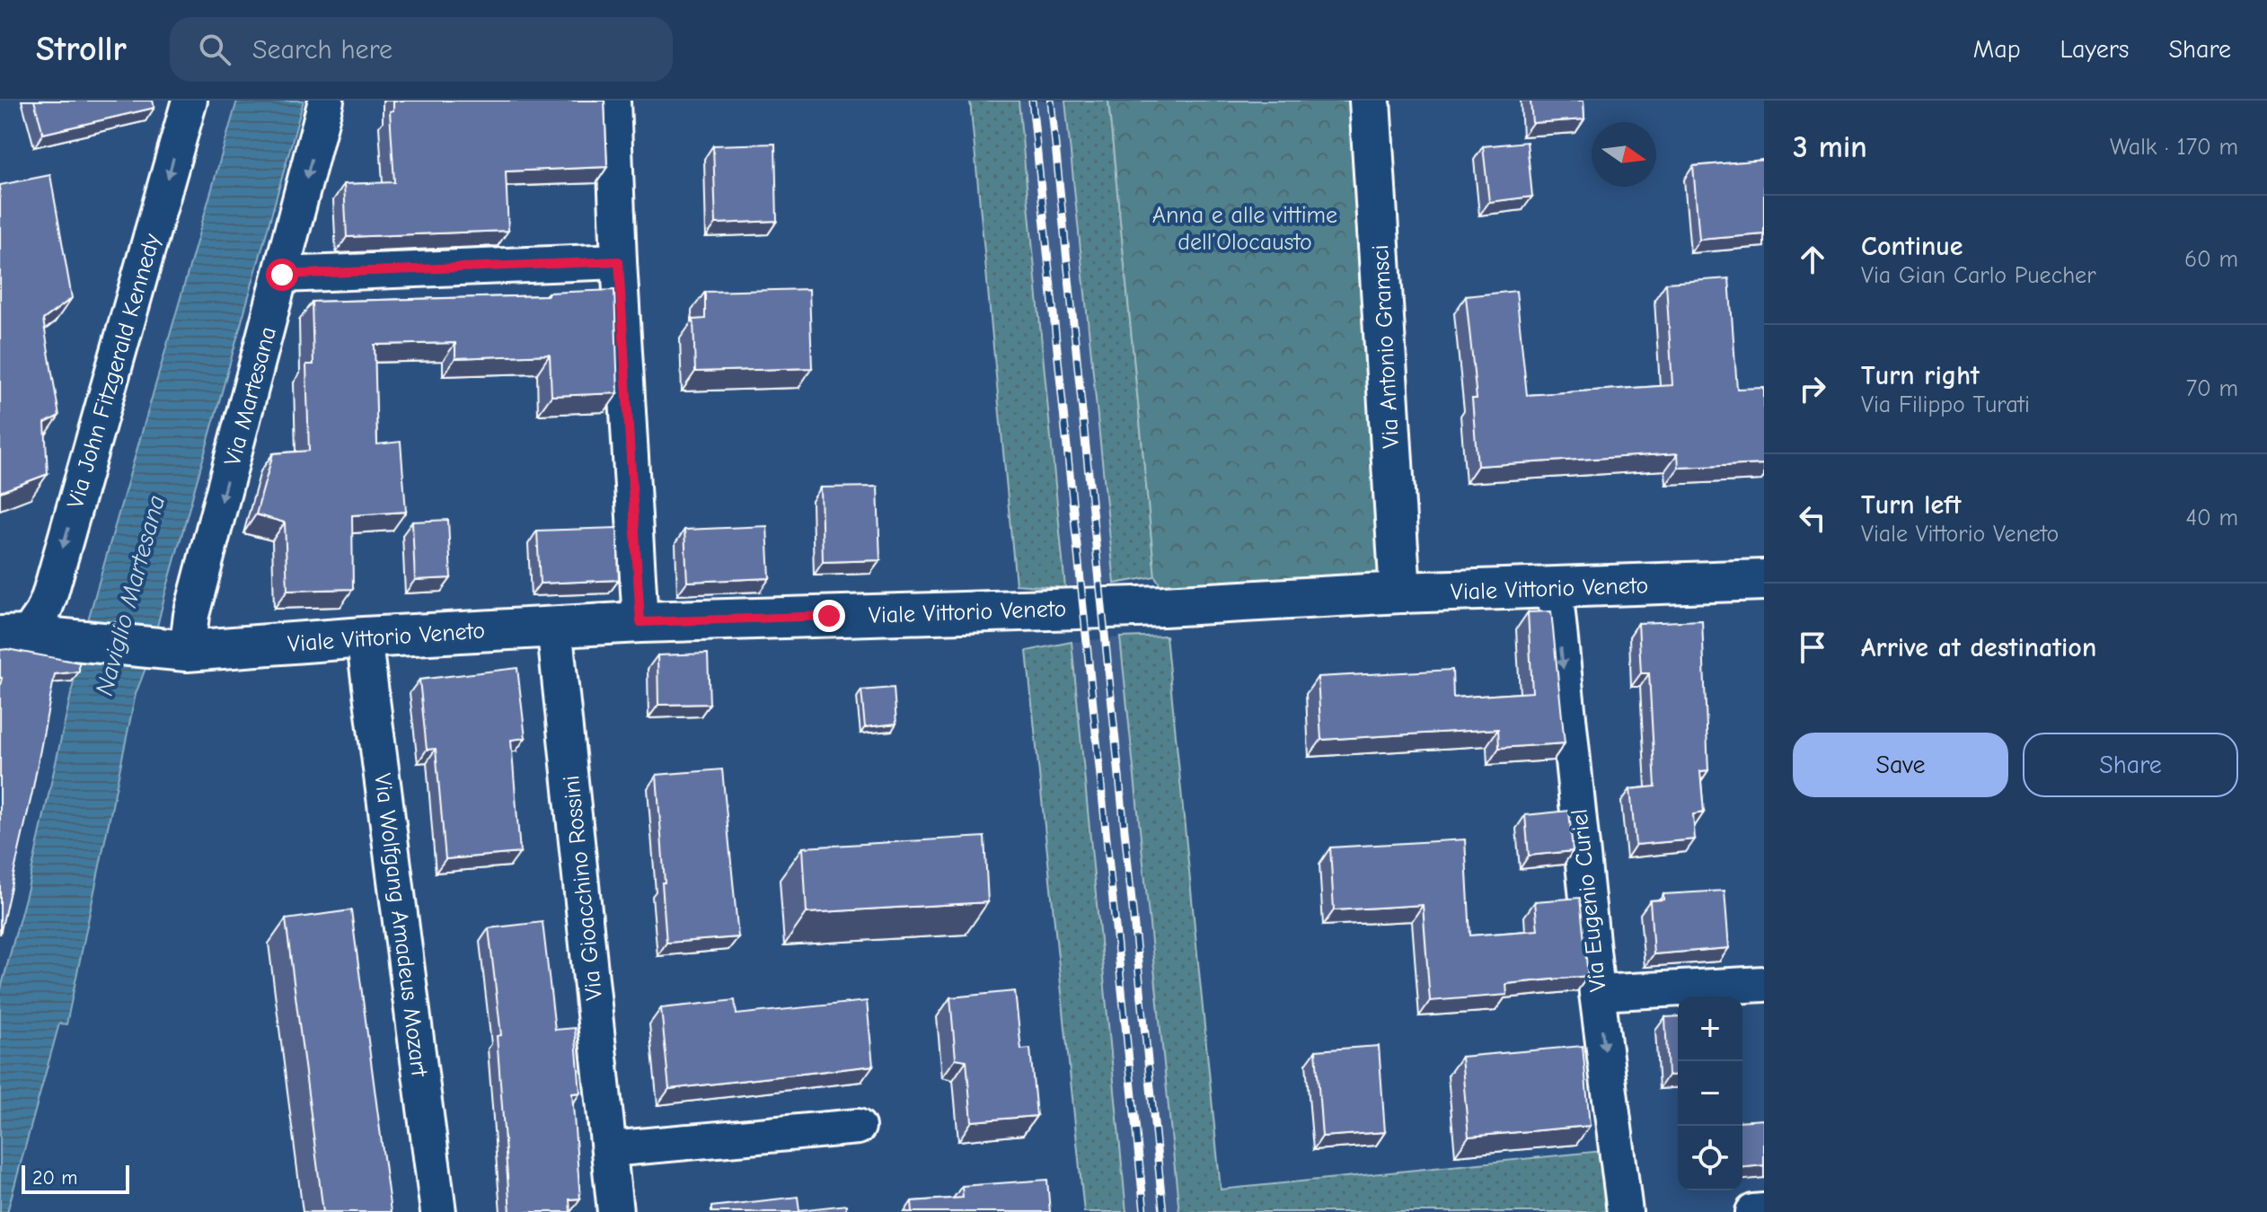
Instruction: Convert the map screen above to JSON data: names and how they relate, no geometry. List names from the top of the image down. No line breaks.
{"streets":{"street":["Via Antonio Gramsci","Via John Fitzgerald Kennedy","Via Martesana","Viale Vittorio Veneto","Via Gioacchino Rossini","Via Eugenio Curiel","Via Wolfgang Amadeus Mozart"]},"crossings":[["Via Antonio Gramsci","Viale Vittorio Veneto"],["Via John Fitzgerald Kennedy","Viale Vittorio Veneto"],["Via Martesana","Viale Vittorio Veneto"],["Viale Vittorio Veneto","Via Gioacchino Rossini"],["Viale Vittorio Veneto","Via Eugenio Curiel"],["Viale Vittorio Veneto","Via Wolfgang Amadeus Mozart"]],"one_way":["Via John Fitzgerald Kennedy","Via Martesana","Via Eugenio Curiel"],"water":["Naviglio Martesana"],"parks":["Anna e alle vittime dell’Olocausto"],"scale_bar":"20 m","north":"right","page":{"header":"Strollr","search":"Search here","nav":["Map","Layers","Share"],"heading":["3 min","Walk · 170 m"],"list":[["Continue","Via Gian Carlo Puecher","60 m"],["Turn right","Via Filippo Turati","70 m"],["Turn left","Viale Vittorio Veneto","40 m"],"Arrive at destination"],"buttons":["Save","Share"],"map_buttons":["+","−"],"scale":"20 m"}}
